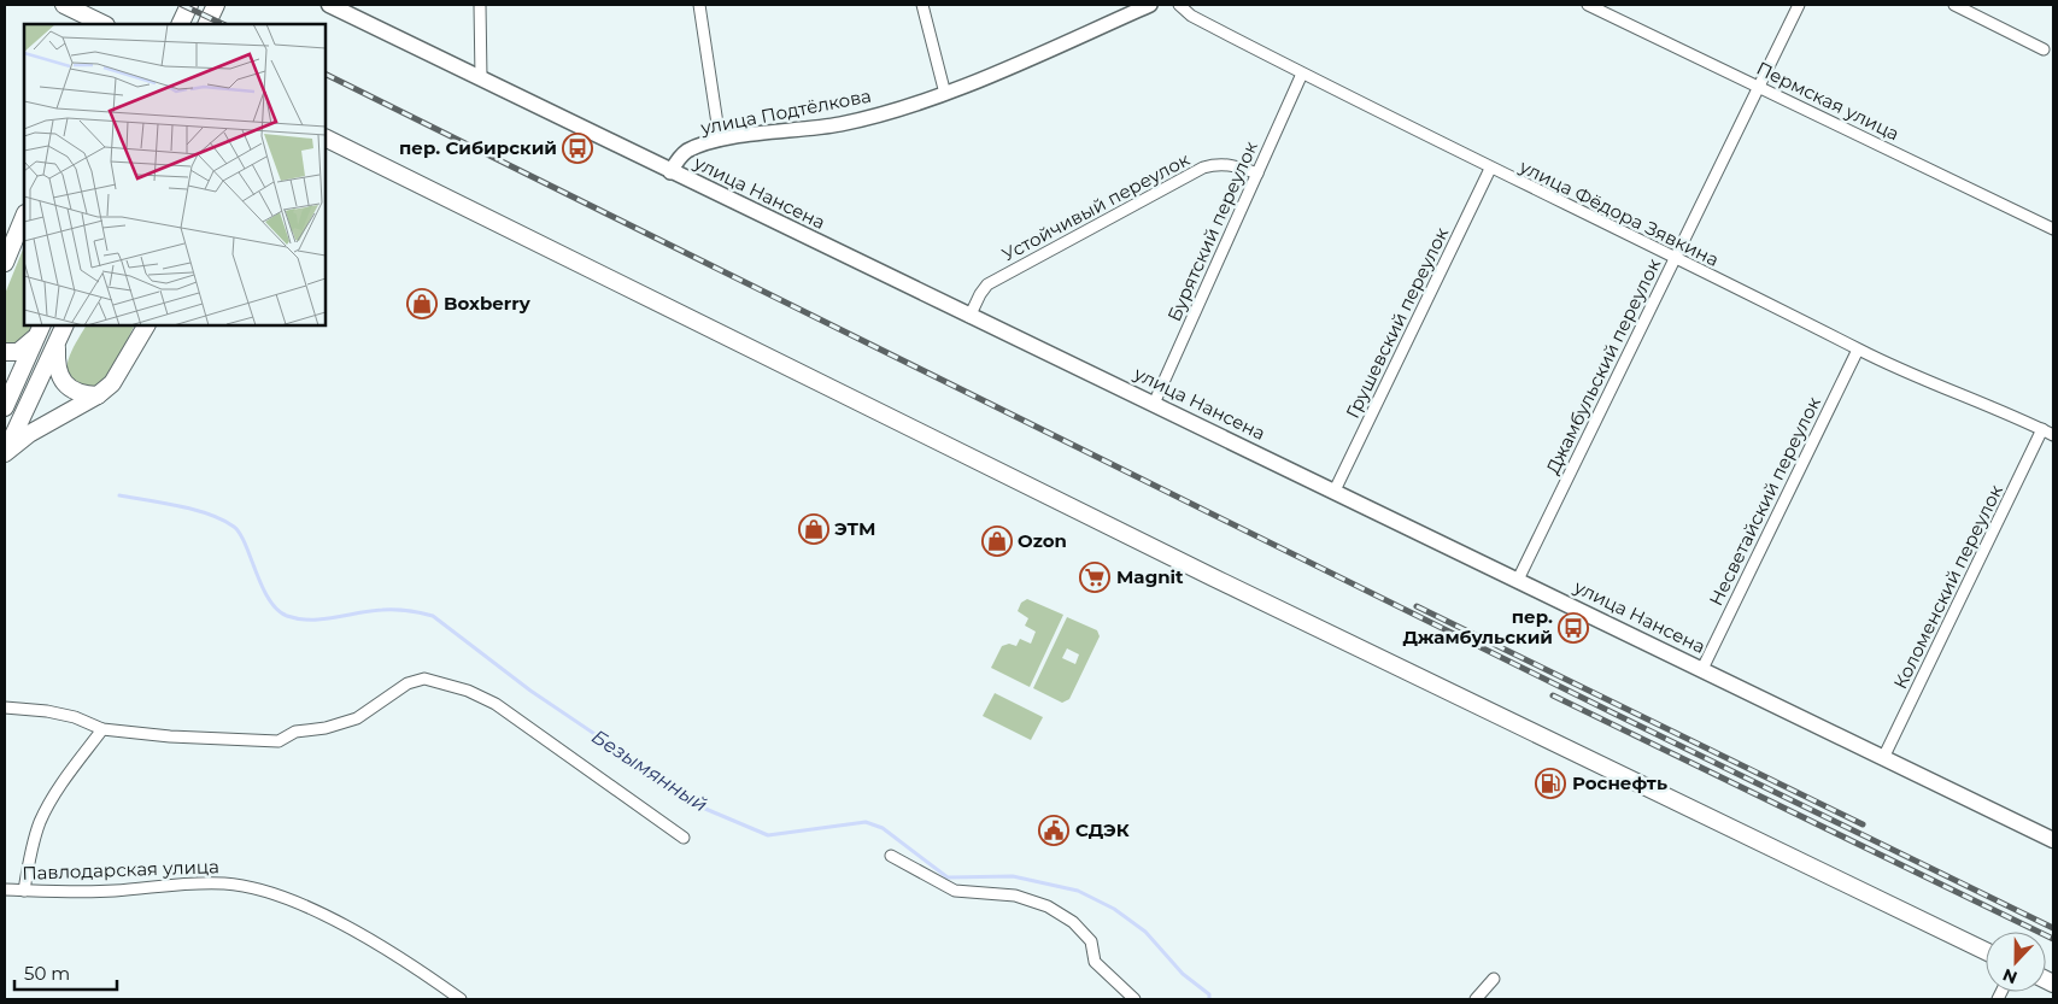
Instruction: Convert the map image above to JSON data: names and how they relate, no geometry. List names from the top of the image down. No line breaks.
{"streets":{"main road":["улица Нансена"],"street":["Пермская улица","улица Подтёлкова","Устойчивый переулок","улица Фёдора Зявкина","Бурятский переулок","Грушевский переулок","Джамбульский переулок","Несветайский переулок","Коломенский переулок","Павлодарская улица"]},"crossings":[["Пермская улица","Джамбульский переулок"],["улица Подтёлкова","улица Нансена"],["улица Нансена","Устойчивый переулок"],["улица Нансена","Бурятский переулок"],["улица Нансена","Грушевский переулок"],["улица Нансена","Джамбульский переулок"],["улица Нансена","Несветайский переулок"],["улица Нансена","Коломенский переулок"],["Устойчивый переулок","Бурятский переулок"],["улица Фёдора Зявкина","Бурятский переулок"],["улица Фёдора Зявкина","Грушевский переулок"],["улица Фёдора Зявкина","Джамбульский переулок"],["улица Фёдора Зявкина","Несветайский переулок"],["улица Фёдора Зявкина","Коломенский переулок"]],"water":["Безымянный"],"places":{"bus stop":["пер. Сибирский","пер. Джамбульский"],"shop":["Boxberry","ЭТМ","Ozon"],"supermarket":["Magnit"],"fuel station":["Роснефть"],"public building":["СДЭК"]},"scale_bar":"50 m","north":"bottom"}
